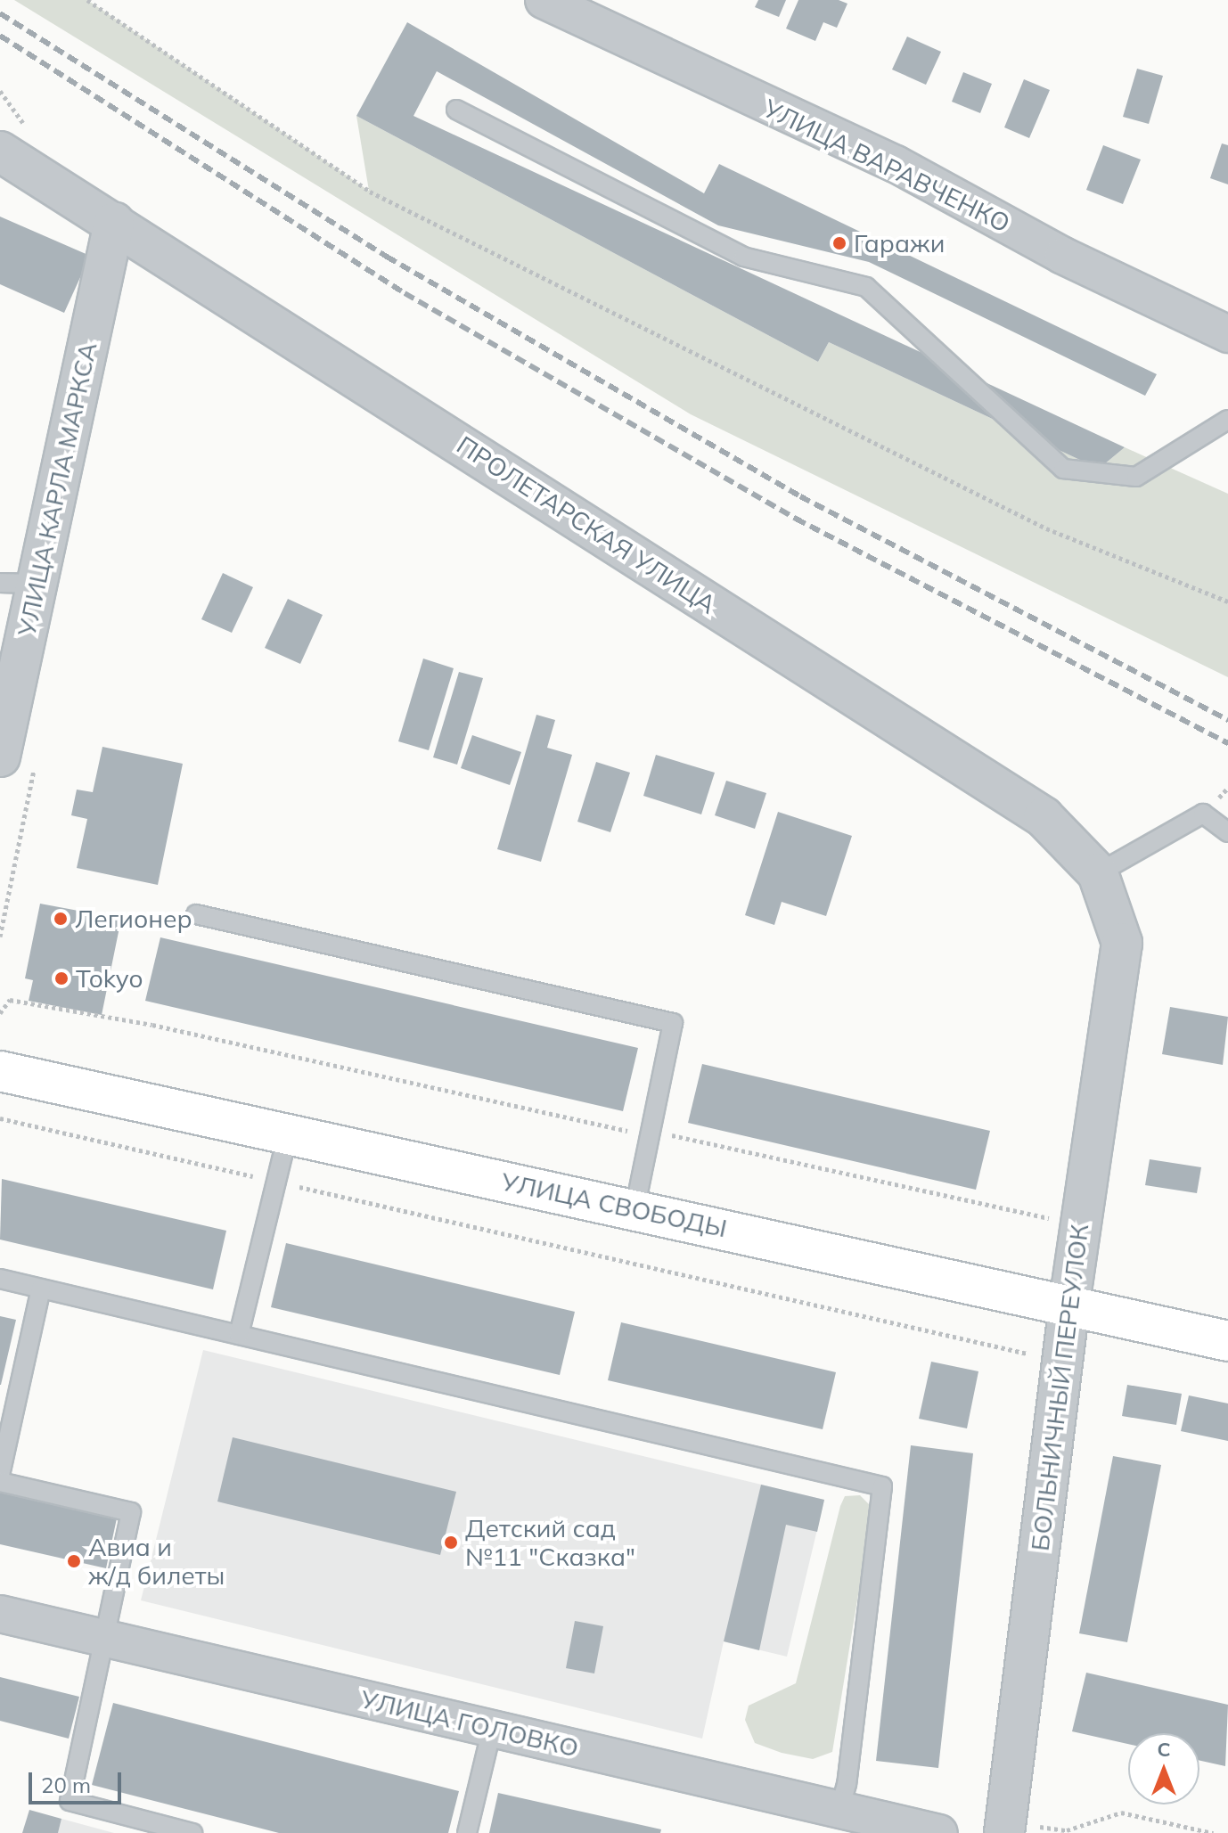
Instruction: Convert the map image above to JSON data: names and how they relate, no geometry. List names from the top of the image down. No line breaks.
{"streets":{"main road":["УЛИЦА СВОБОДЫ"],"street":["УЛИЦА ВАРАВЧЕНКО","УЛИЦА КАРЛА МАРКСА","ПРОЛЕТАРСКАЯ УЛИЦА","БОЛЬНИЧНЫЙ ПЕРЕУЛОК","УЛИЦА ГОЛОВКО"]},"crossings":[["УЛИЦА КАРЛА МАРКСА","ПРОЛЕТАРСКАЯ УЛИЦА"],["ПРОЛЕТАРСКАЯ УЛИЦА","БОЛЬНИЧНЫЙ ПЕРЕУЛОК"],["УЛИЦА СВОБОДЫ","БОЛЬНИЧНЫЙ ПЕРЕУЛОК"]],"places":["Гаражи","Легионер","Tokyo","Детский сад №11 \"Сказка\"","Авиа и ж/д билеты"],"scale_bar":"20 m","north":"top"}
